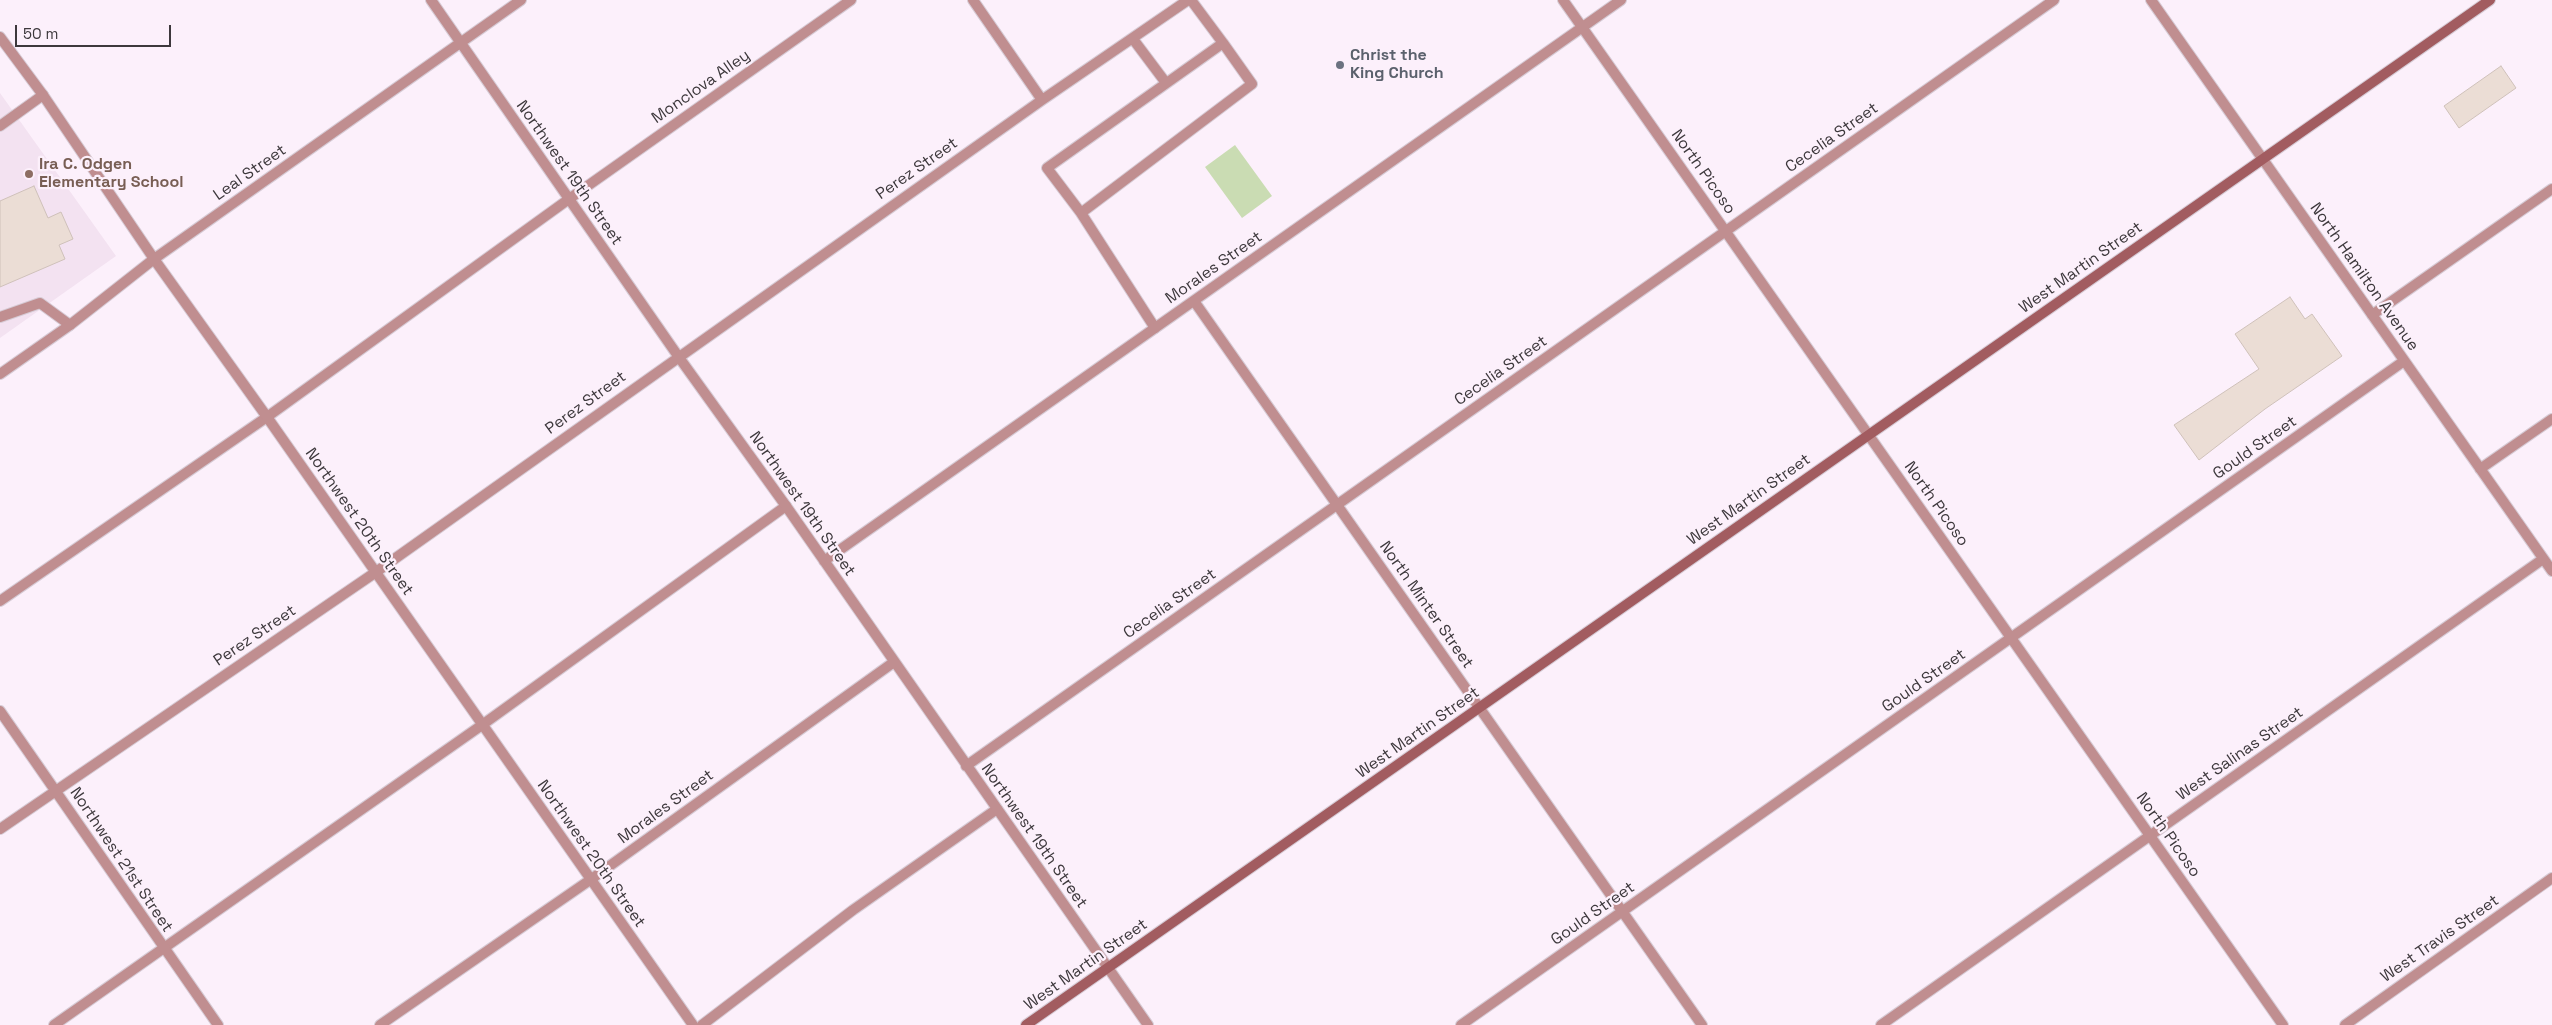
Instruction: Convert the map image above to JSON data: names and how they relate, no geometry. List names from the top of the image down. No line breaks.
{"streets":{"main road":["West Martin Street"],"street":["Monclova Alley","Cecelia Street","Perez Street","North Picoso","Leal Street","Northwest 19th Street","Morales Street","North Hamilton Avenue","Gould Street","Northwest 20th Street","North Minter Street","West Salinas Street","Northwest 21st Street","West Travis Street"]},"crossings":[["Monclova Alley","Northwest 19th Street"],["Monclova Alley","Northwest 20th Street"],["Cecelia Street","North Picoso"],["Cecelia Street","Northwest 19th Street"],["Cecelia Street","North Minter Street"],["Perez Street","Northwest 19th Street"],["Perez Street","Northwest 20th Street"],["Perez Street","Northwest 21st Street"],["North Picoso","Morales Street"],["North Picoso","West Martin Street"],["North Picoso","Gould Street"],["North Picoso","West Salinas Street"],["Leal Street","Northwest 19th Street"],["Leal Street","Northwest 20th Street"],["Northwest 19th Street","Morales Street"],["Northwest 19th Street","West Martin Street"],["Morales Street","Northwest 20th Street"],["Morales Street","North Minter Street"],["West Martin Street","North Hamilton Avenue"],["West Martin Street","North Minter Street"],["North Hamilton Avenue","Gould Street"],["North Hamilton Avenue","West Salinas Street"],["Gould Street","North Minter Street"]],"places":["Christ the King Church","Ira C. Odgen Elementary School"],"scale_bar":"50 m"}
